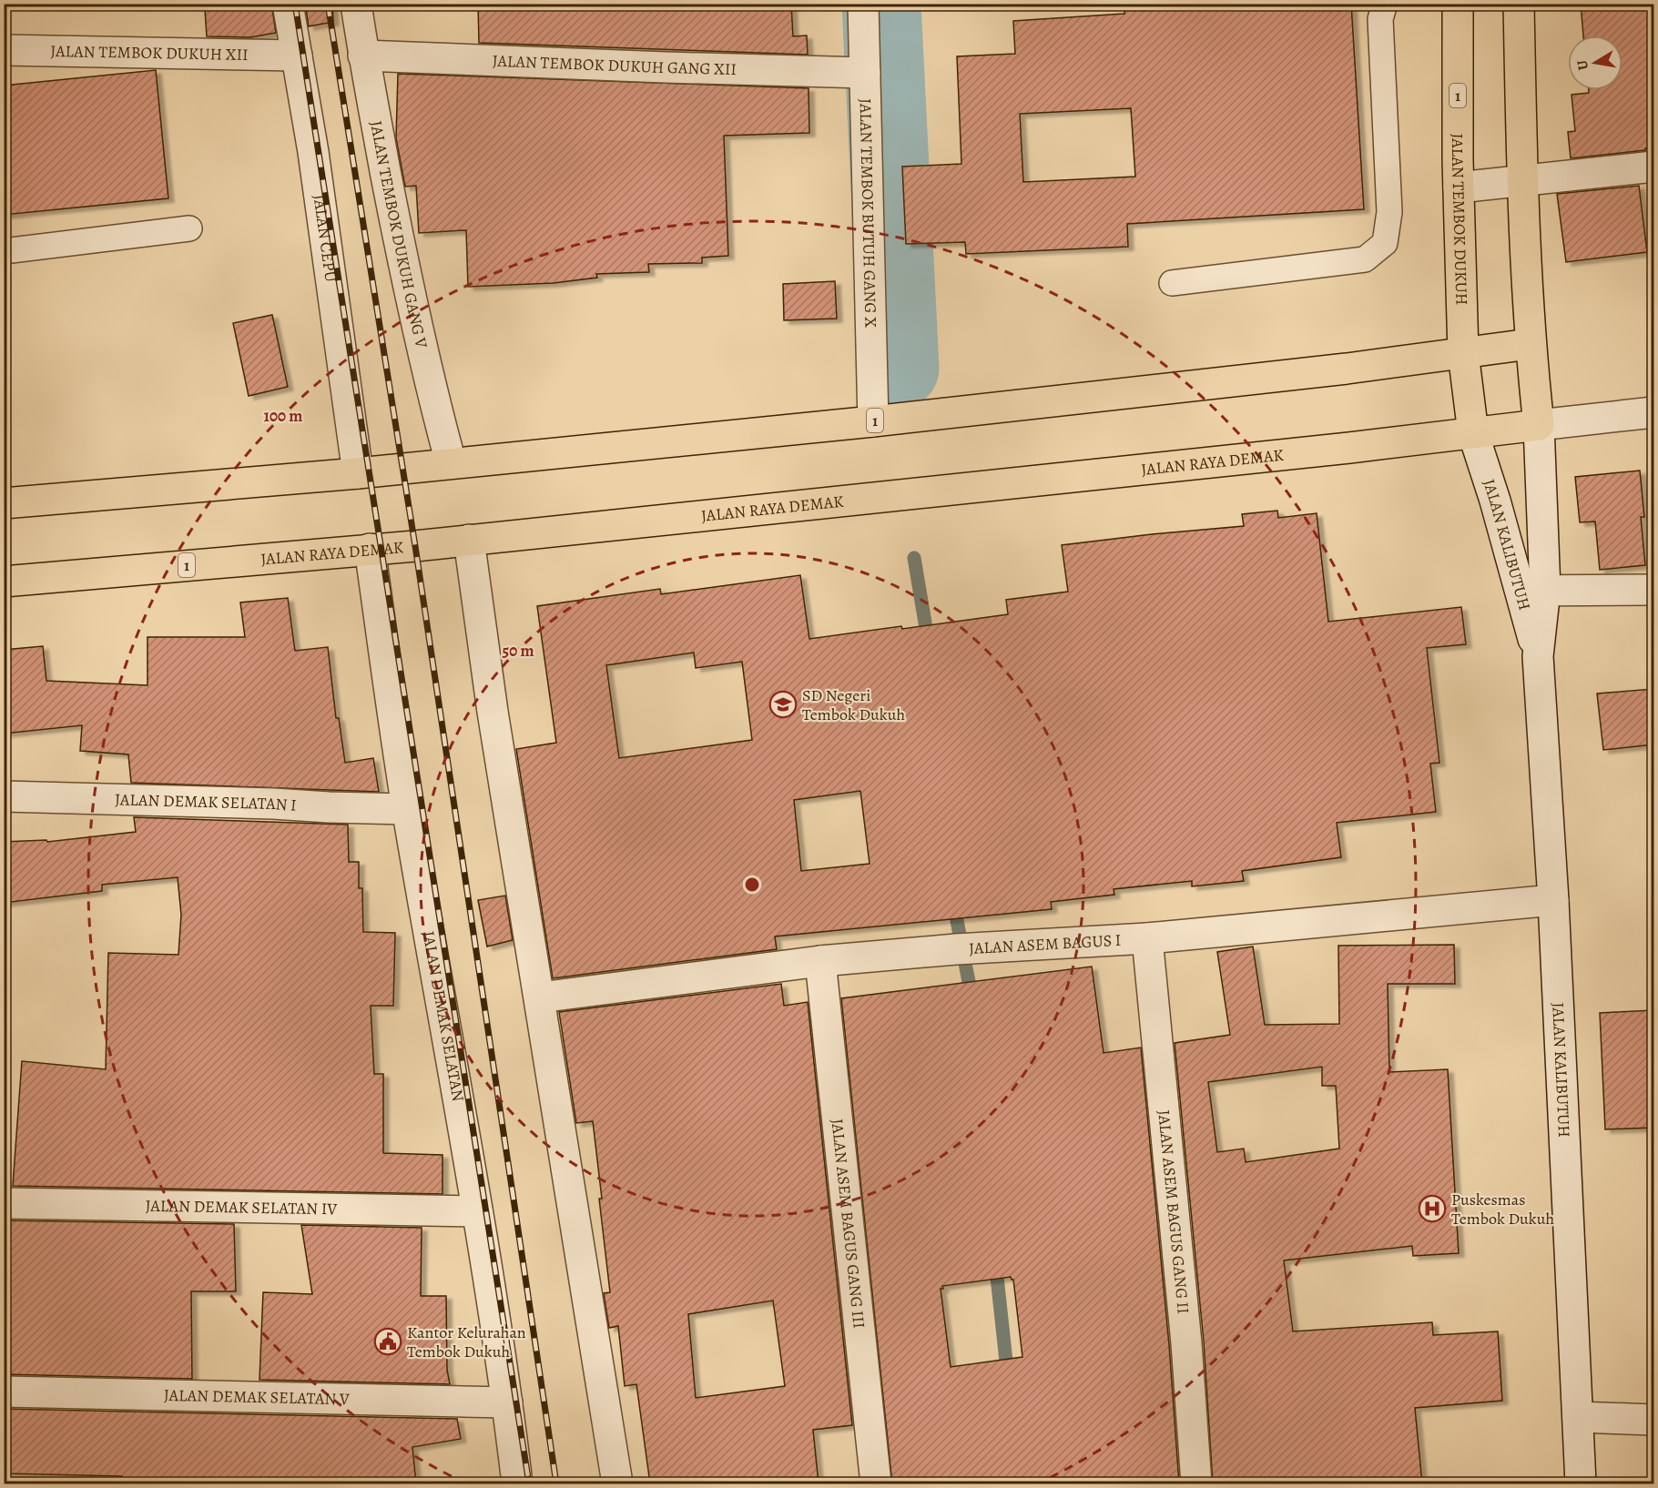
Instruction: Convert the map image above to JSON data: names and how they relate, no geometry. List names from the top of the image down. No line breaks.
{"streets":{"highway":["1","JALAN TEMBOK DUKUH","JALAN RAYA DEMAK"],"street":["JALAN TEMBOK DUKUH XII","JALAN TEMBOK DUKUH GANG XII","JALAN TEMBOK BUTUH GANG X","JALAN TEMBOK DUKUH GANG V","JALAN CEPU","JALAN KALIBUTUH","JALAN DEMAK SELATAN I","JALAN ASEM BAGUS I","JALAN DEMAK SELATAN","JALAN DEMAK SELATAN IV","JALAN ASEM BAGUS GANG II","JALAN ASEM BAGUS GANG III","JALAN DEMAK SELATAN V"]},"crossings":[["JALAN TEMBOK DUKUH XII","JALAN CEPU"],["JALAN TEMBOK DUKUH GANG XII","JALAN TEMBOK BUTUH GANG X"],["JALAN TEMBOK DUKUH GANG XII","JALAN TEMBOK DUKUH GANG V"],["1","JALAN TEMBOK BUTUH GANG X"],["1","JALAN TEMBOK DUKUH"],["1","JALAN TEMBOK DUKUH GANG V"],["1","JALAN CEPU"],["JALAN TEMBOK DUKUH","JALAN RAYA DEMAK"],["JALAN TEMBOK DUKUH","JALAN KALIBUTUH"],["JALAN RAYA DEMAK","JALAN KALIBUTUH"],["JALAN RAYA DEMAK","JALAN DEMAK SELATAN"],["JALAN KALIBUTUH","JALAN ASEM BAGUS I"],["JALAN DEMAK SELATAN I","JALAN DEMAK SELATAN"],["JALAN ASEM BAGUS I","JALAN ASEM BAGUS GANG II"],["JALAN ASEM BAGUS I","JALAN ASEM BAGUS GANG III"],["JALAN DEMAK SELATAN","JALAN DEMAK SELATAN IV"],["JALAN DEMAK SELATAN","JALAN DEMAK SELATAN V"]],"places":{"school or university":["SD Negeri Tembok Dukuh"],"hospital":["Puskesmas Tembok Dukuh"],"public building":["Kantor Kelurahan Tembok Dukuh"]},"north":"left","rings":["100 m","50 m"]}
